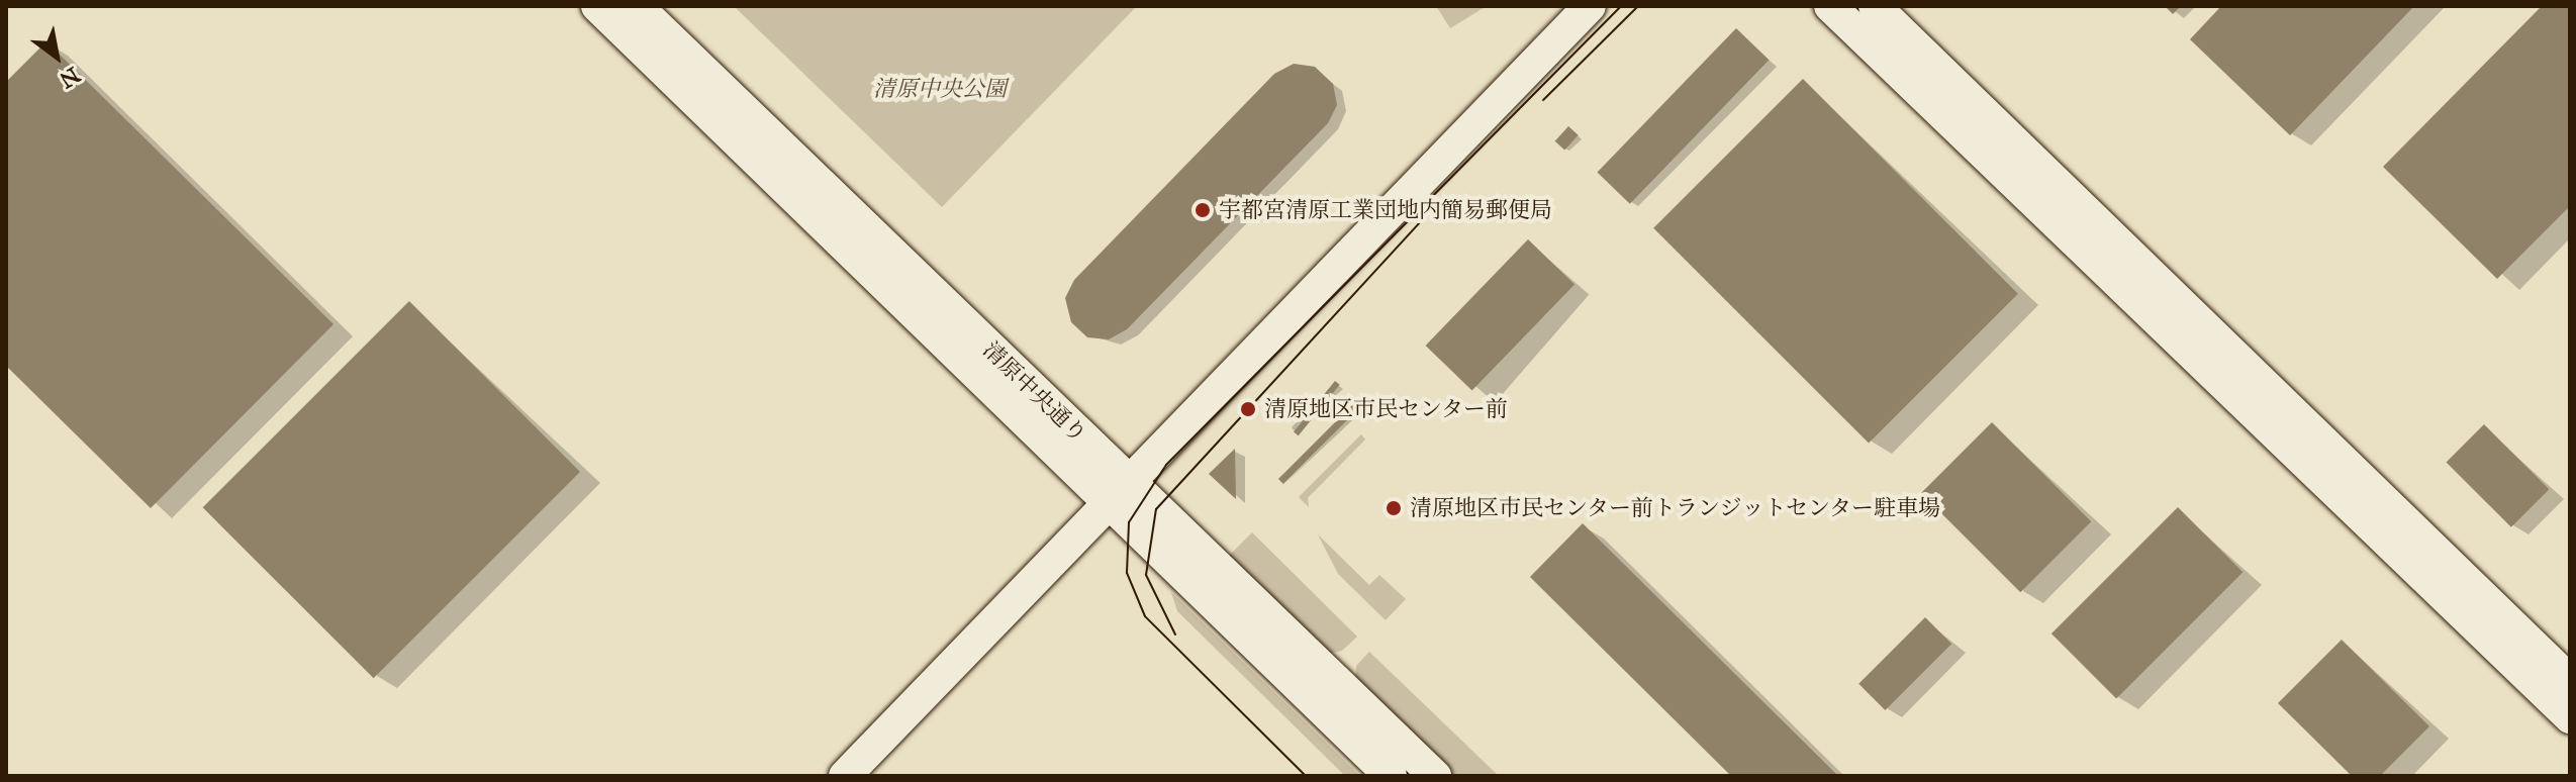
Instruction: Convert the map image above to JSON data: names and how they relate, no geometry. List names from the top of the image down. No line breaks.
{"streets":{"street":["清原中央通り"]},"parks":["清原中央公園"],"places":["宇都宮清原工業団地内簡易郵便局","清原地区市民センター前","清原地区市民センター前トランジットセンター駐車場"],"north":"bottom right"}
